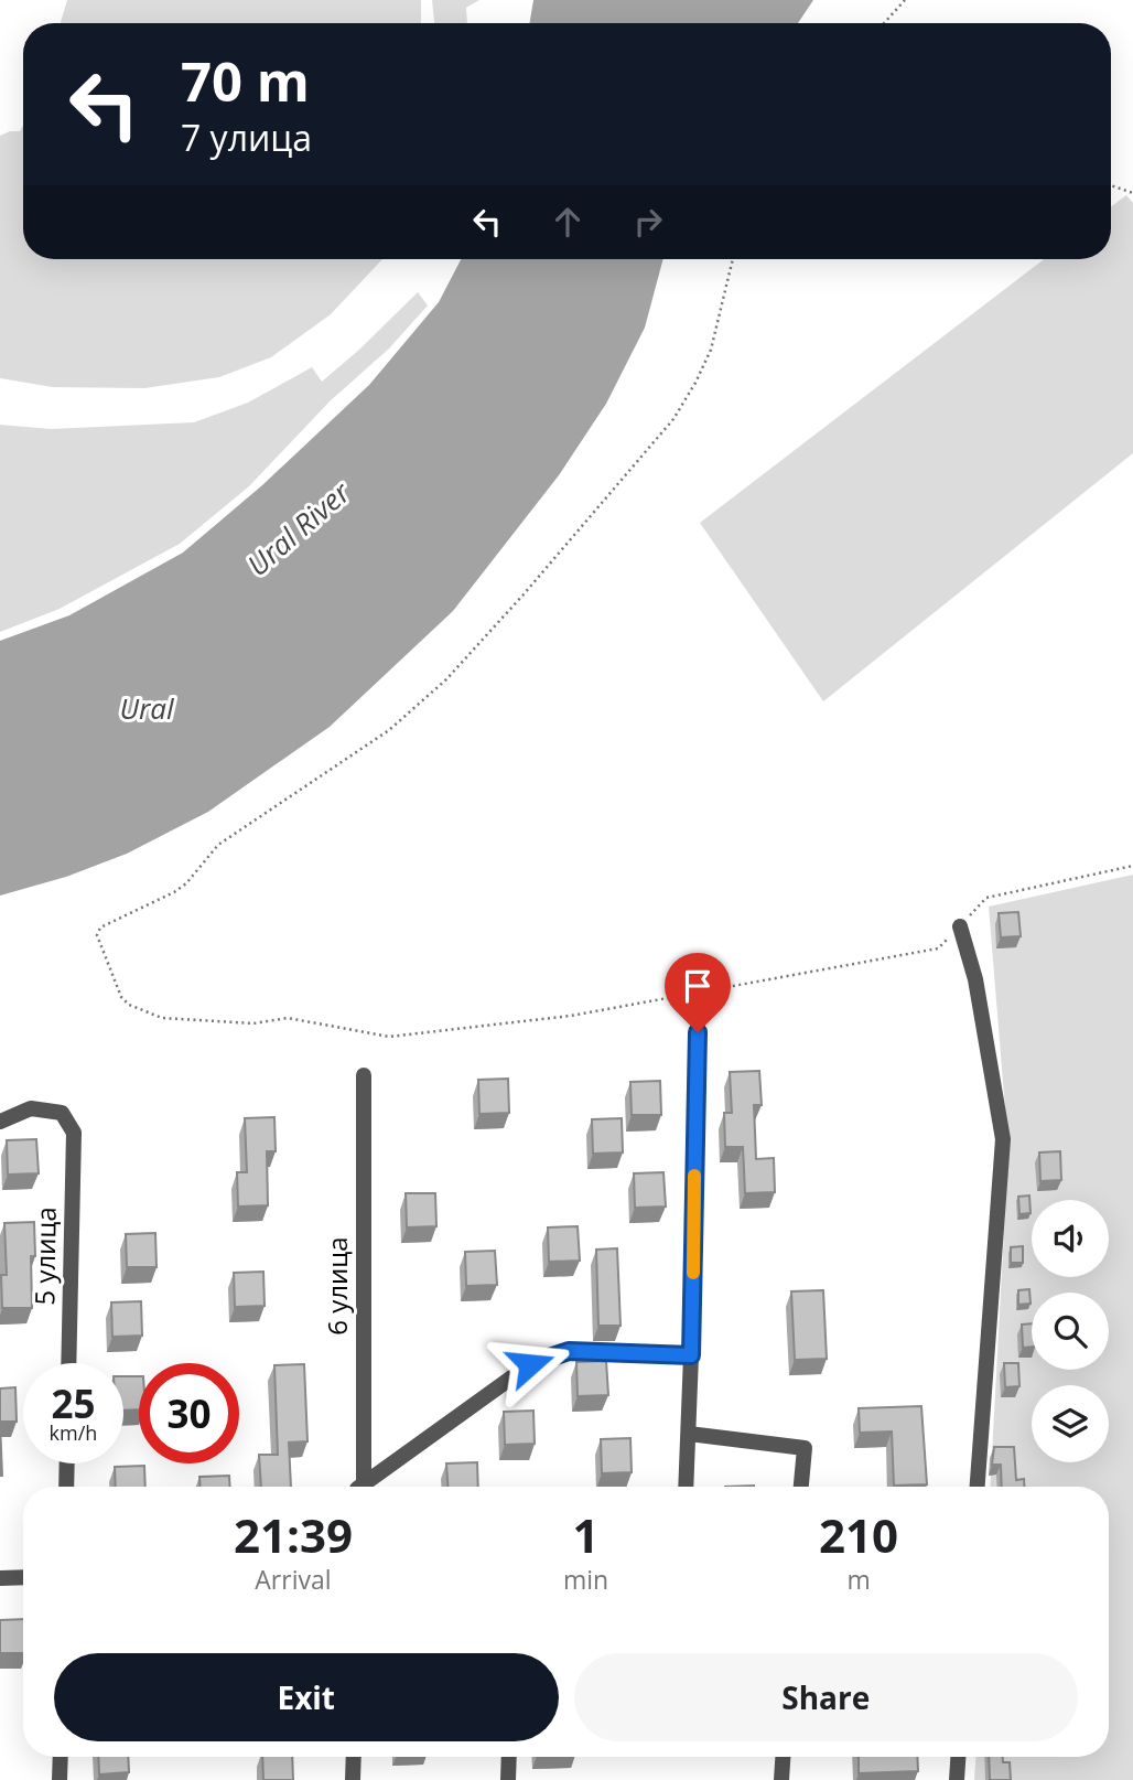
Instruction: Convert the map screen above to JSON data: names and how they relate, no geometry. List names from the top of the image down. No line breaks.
{"streets":{"street":["5 улица","6 улица"]},"water":["Ural River","Ural"],"page":{"turn":["70 m","7 улица"],"speed":"25 km/h","limit":"30","eta":["21:39","Arrival","1","min","210","m"],"buttons":["Exit","Share"]}}
